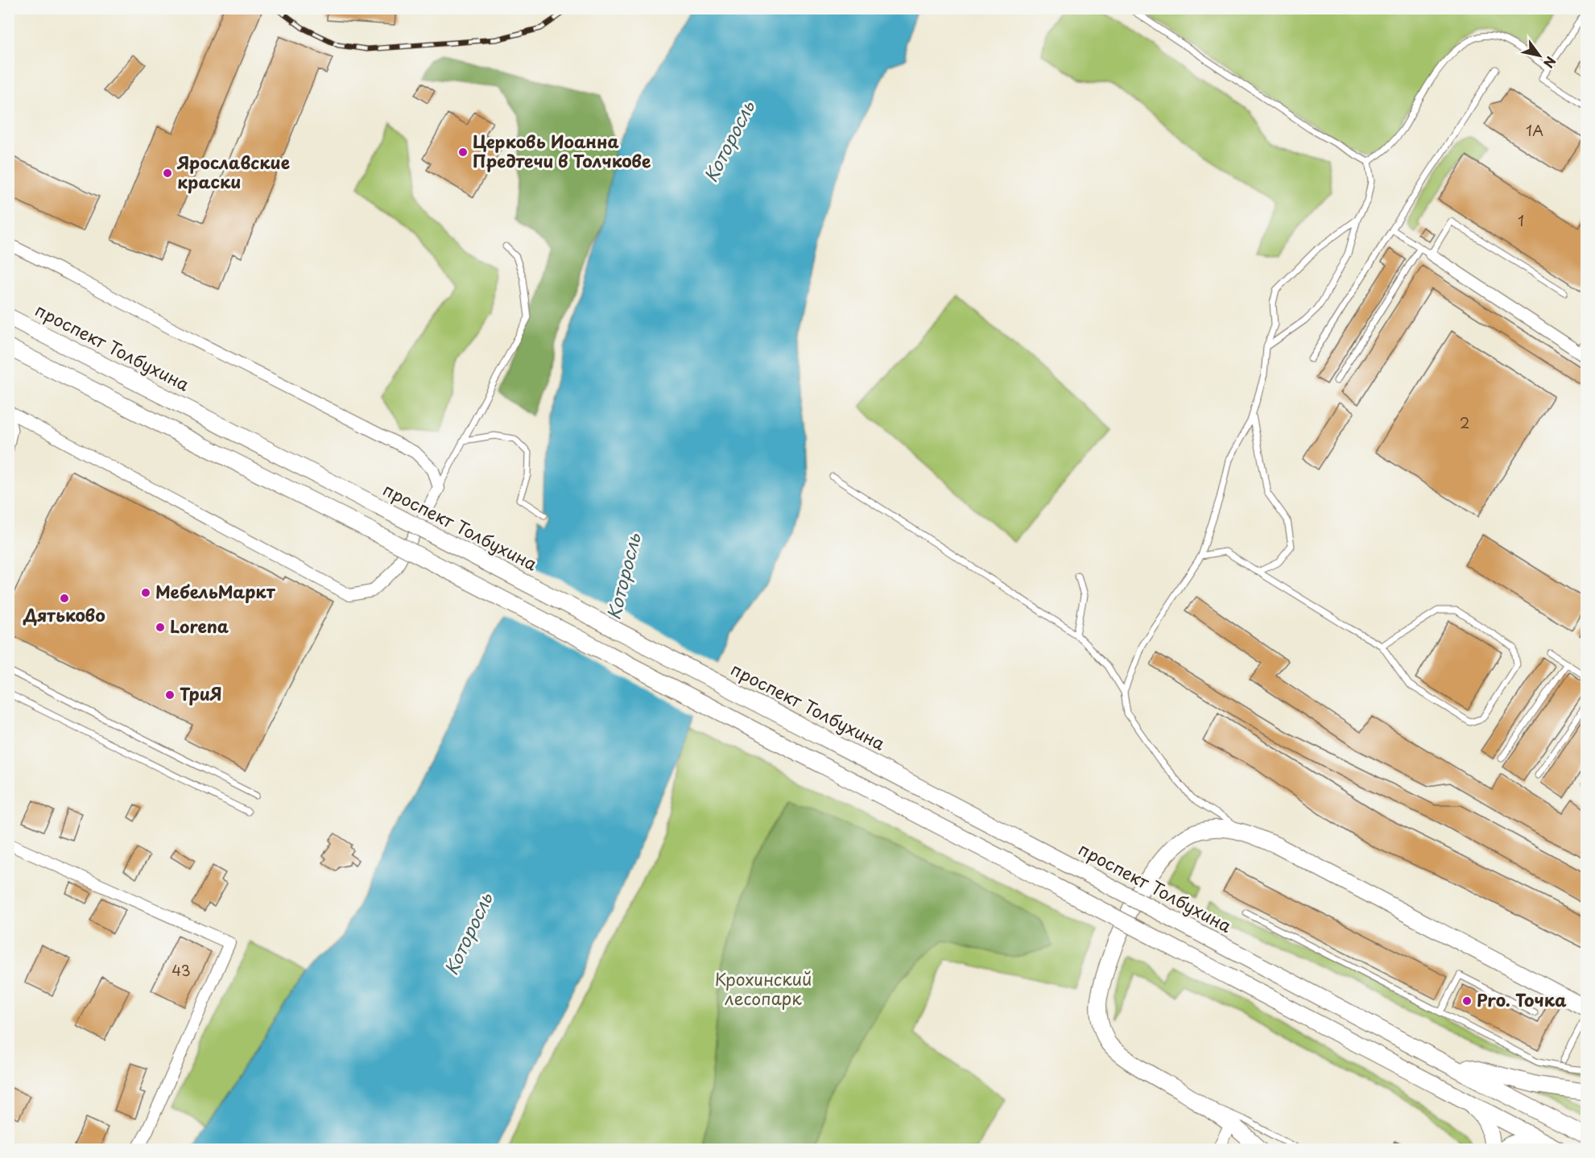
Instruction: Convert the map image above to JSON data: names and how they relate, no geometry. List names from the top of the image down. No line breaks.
{"streets":{"main road":["проспект Толбухина"]},"water":["Которосль"],"parks":["Крохинский лесопарк"],"places":["Церковь Иоанна Предтечи в Толчкове","Ярославские краски","МебельМаркт","Дятьково","Lorena","ТриЯ","Pro. Точка"],"house_numbers":["1А","1","2","43"],"north":"bottom right"}
